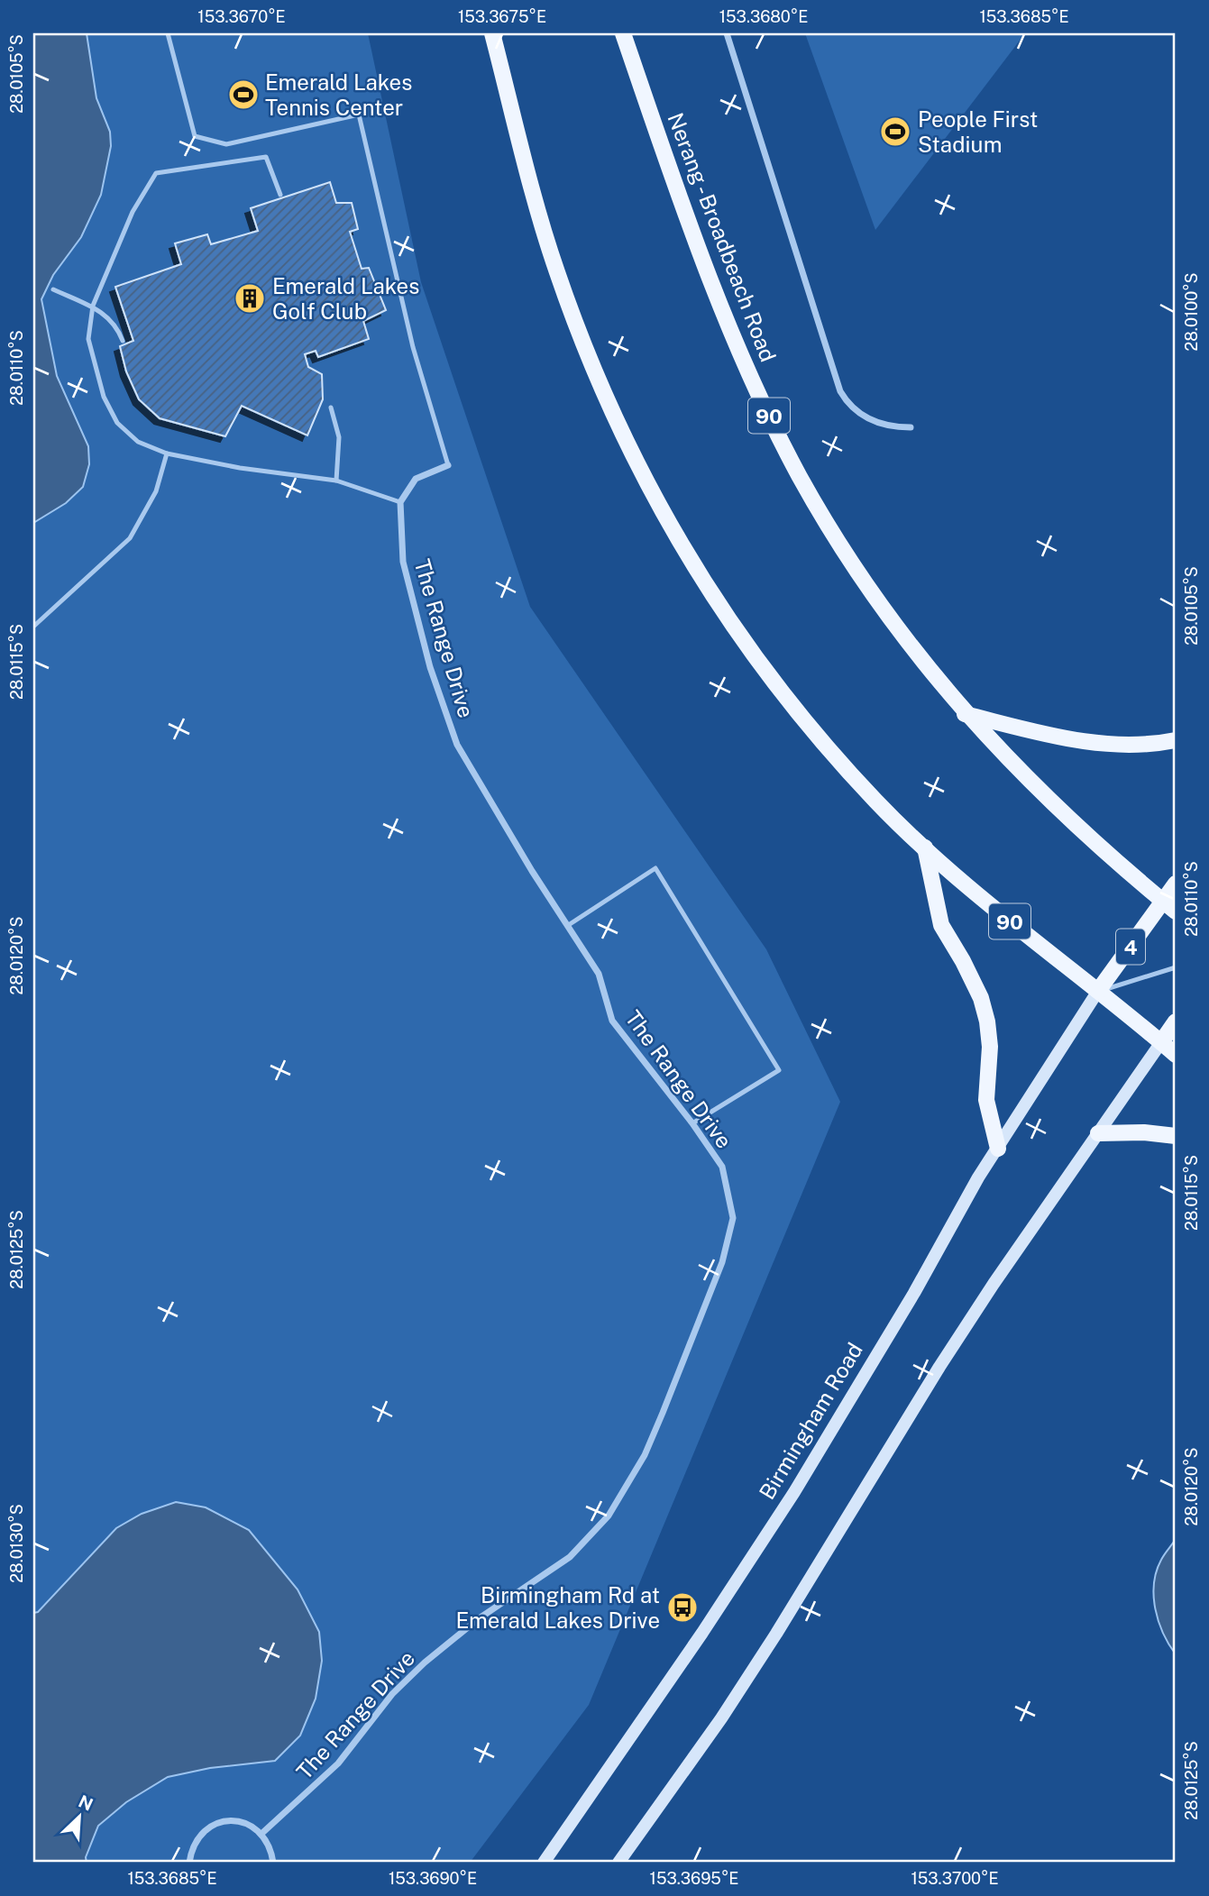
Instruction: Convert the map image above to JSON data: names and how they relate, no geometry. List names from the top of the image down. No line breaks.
{"streets":{"main road":["Nerang - Broadbeach Road","90","4"],"street":["The Range Drive","Birmingham Road"]},"crossings":[["Nerang - Broadbeach Road","4"],["90","4"],["90","Birmingham Road"],["4","Birmingham Road"]],"places":{"sports":["Emerald Lakes Tennis Center","People First Stadium"],"building":["Emerald Lakes Golf Club"],"bus stop":["Birmingham Rd at Emerald Lakes Drive"]},"north":"top right","coordinates":["153.3670°E","153.3675°E","153.3680°E","153.3685°E","28.0105°S","28.0100°S","28.0110°S","28.0115°S","28.0120°S","28.0125°S","28.0130°S","153.3690°E","153.3695°E","153.3700°E"]}
